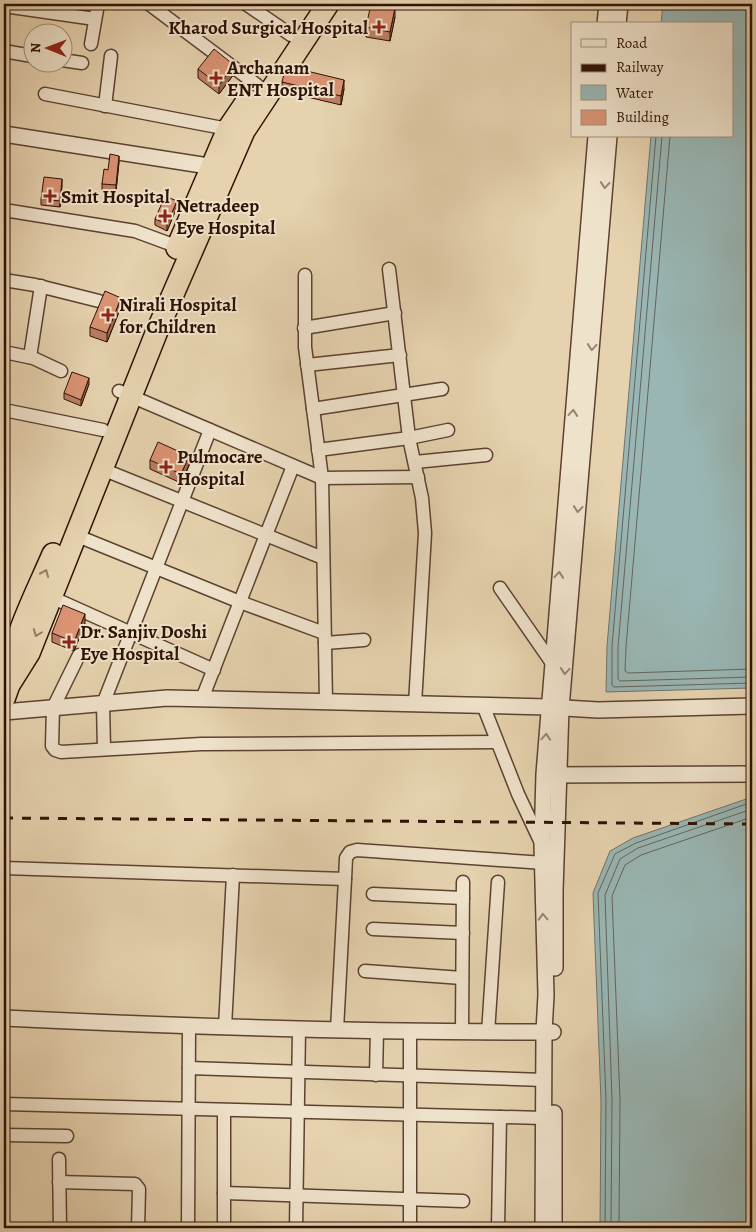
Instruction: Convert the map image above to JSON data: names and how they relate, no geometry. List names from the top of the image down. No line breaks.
{"places":{"health":["Kharod Surgical Hospital","Archanam ENT Hospital","Smit Hospital","Netradeep Eye Hospital","Nirali Hospital for Children","Pulmocare Hospital","Dr. Sanjiv Doshi Eye Hospital"]},"legend":["Road","Railway","Water","Building"],"north":"left"}
